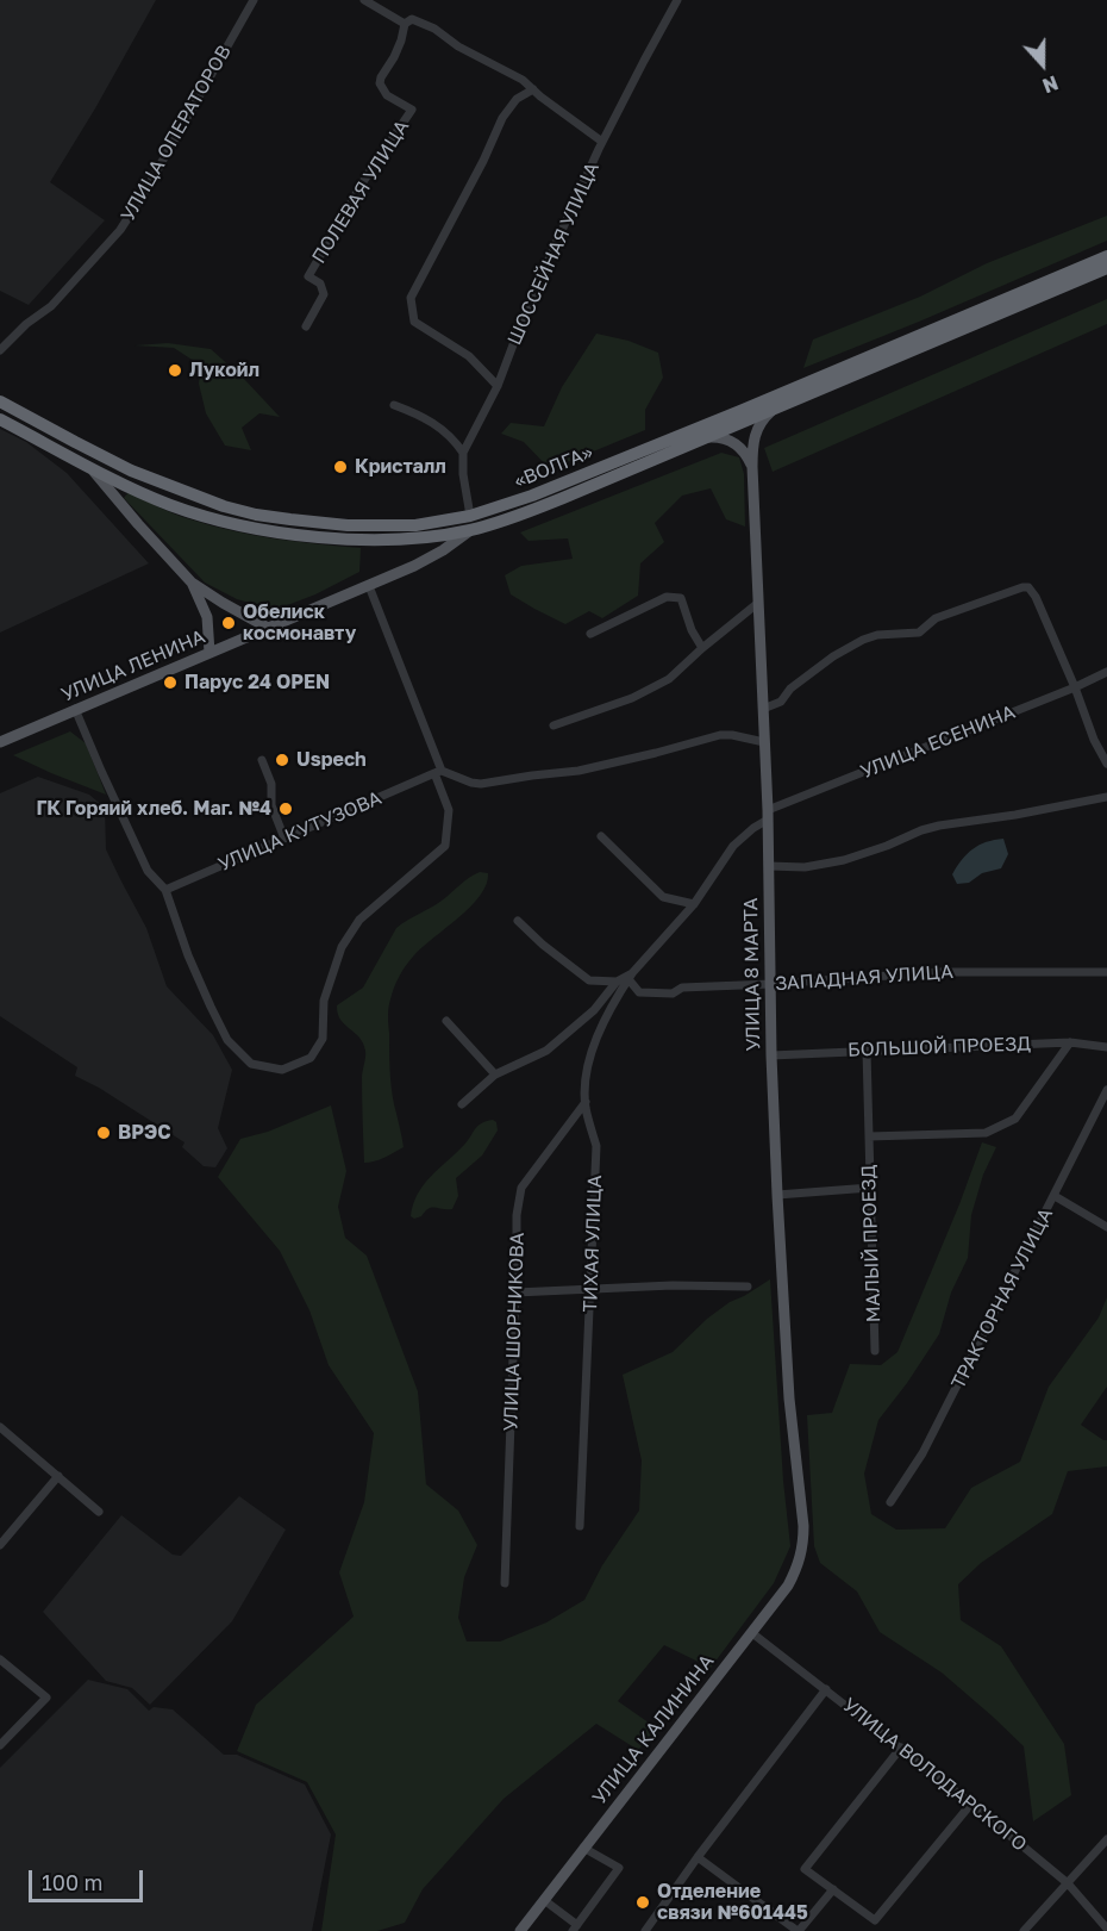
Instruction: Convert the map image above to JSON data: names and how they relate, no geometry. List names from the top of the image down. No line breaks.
{"streets":{"highway":["«ВОЛГА»"],"main road":["УЛИЦА ЛЕНИНА","УЛИЦА 8 МАРТА","УЛИЦА КАЛИНИНА"],"street":["УЛИЦА ОПЕРАТОРОВ","ПОЛЕВАЯ УЛИЦА","ШОССЕЙНАЯ УЛИЦА","УЛИЦА ЕСЕНИНА","УЛИЦА КУТУЗОВА","ЗАПАДНАЯ УЛИЦА","БОЛЬШОЙ ПРОЕЗД","ТИХАЯ УЛИЦА","МАЛЫЙ ПРОЕЗД","ТРАКТОРНАЯ УЛИЦА","УЛИЦА ШОРНИКОВА","УЛИЦА ВОЛОДАРСКОГО"]},"crossings":[["«ВОЛГА»","УЛИЦА ЛЕНИНА"],["«ВОЛГА»","УЛИЦА 8 МАРТА"],["УЛИЦА ЕСЕНИНА","УЛИЦА 8 МАРТА"],["УЛИЦА ЕСЕНИНА","ЗАПАДНАЯ УЛИЦА"],["УЛИЦА ЕСЕНИНА","ТИХАЯ УЛИЦА"],["УЛИЦА 8 МАРТА","ЗАПАДНАЯ УЛИЦА"],["УЛИЦА 8 МАРТА","БОЛЬШОЙ ПРОЕЗД"],["УЛИЦА 8 МАРТА","УЛИЦА КАЛИНИНА"],["ЗАПАДНАЯ УЛИЦА","ТИХАЯ УЛИЦА"],["БОЛЬШОЙ ПРОЕЗД","МАЛЫЙ ПРОЕЗД"],["ТИХАЯ УЛИЦА","УЛИЦА ШОРНИКОВА"],["УЛИЦА КАЛИНИНА","УЛИЦА ВОЛОДАРСКОГО"]],"places":["Лукойл","Кристалл","Обелиск космонавту","Парус 24 OPEN","Uspech","ГК Горяий хлеб. Маг. №4","ВРЭС","Отделение связи №601445"],"scale_bar":"100 m","north":"bottom"}
